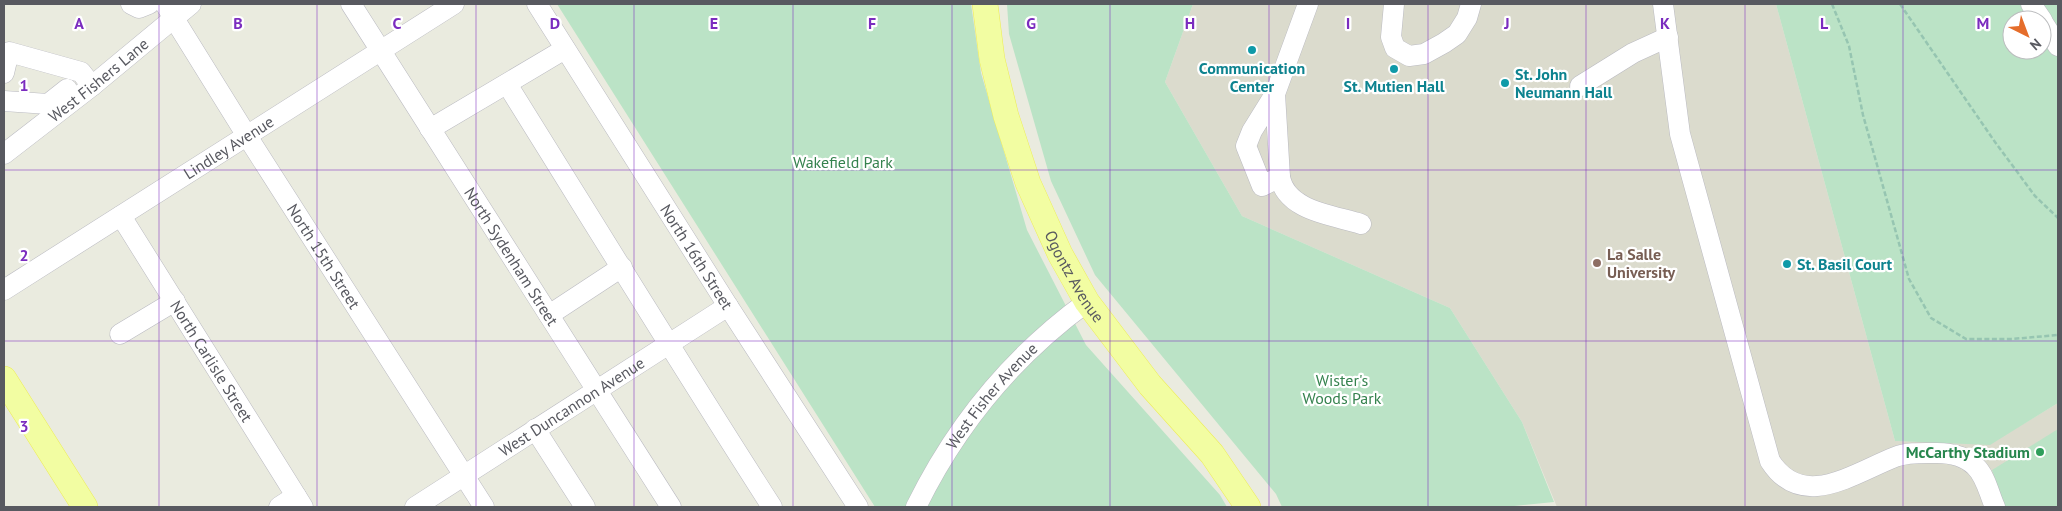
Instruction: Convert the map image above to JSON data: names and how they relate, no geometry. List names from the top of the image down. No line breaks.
{"streets":{"main road":["Ogontz Avenue"],"street":["West Fishers Lane","Lindley Avenue","North 15th Street","North Sydenham Street","North 16th Street","North Carlisle Street","West Fisher Avenue","West Duncannon Avenue"]},"crossings":[["West Fishers Lane","North 15th Street"],["Lindley Avenue","North 15th Street"],["Lindley Avenue","North Sydenham Street"],["Lindley Avenue","North Carlisle Street"],["North 15th Street","West Duncannon Avenue"],["North Sydenham Street","West Duncannon Avenue"],["North 16th Street","West Duncannon Avenue"],["Ogontz Avenue","West Fisher Avenue"]],"parks":["Wakefield Park","Wister's Woods Park"],"places":["Communication Center","St. Mutien Hall","St. John Neumann Hall","La Salle University","St. Basil Court","McCarthy Stadium"],"north":"bottom right","grid":{"columns":["A","B","C","D","E","F","G","H","I","J","K","L","M"],"rows":["1","2","3"]}}
